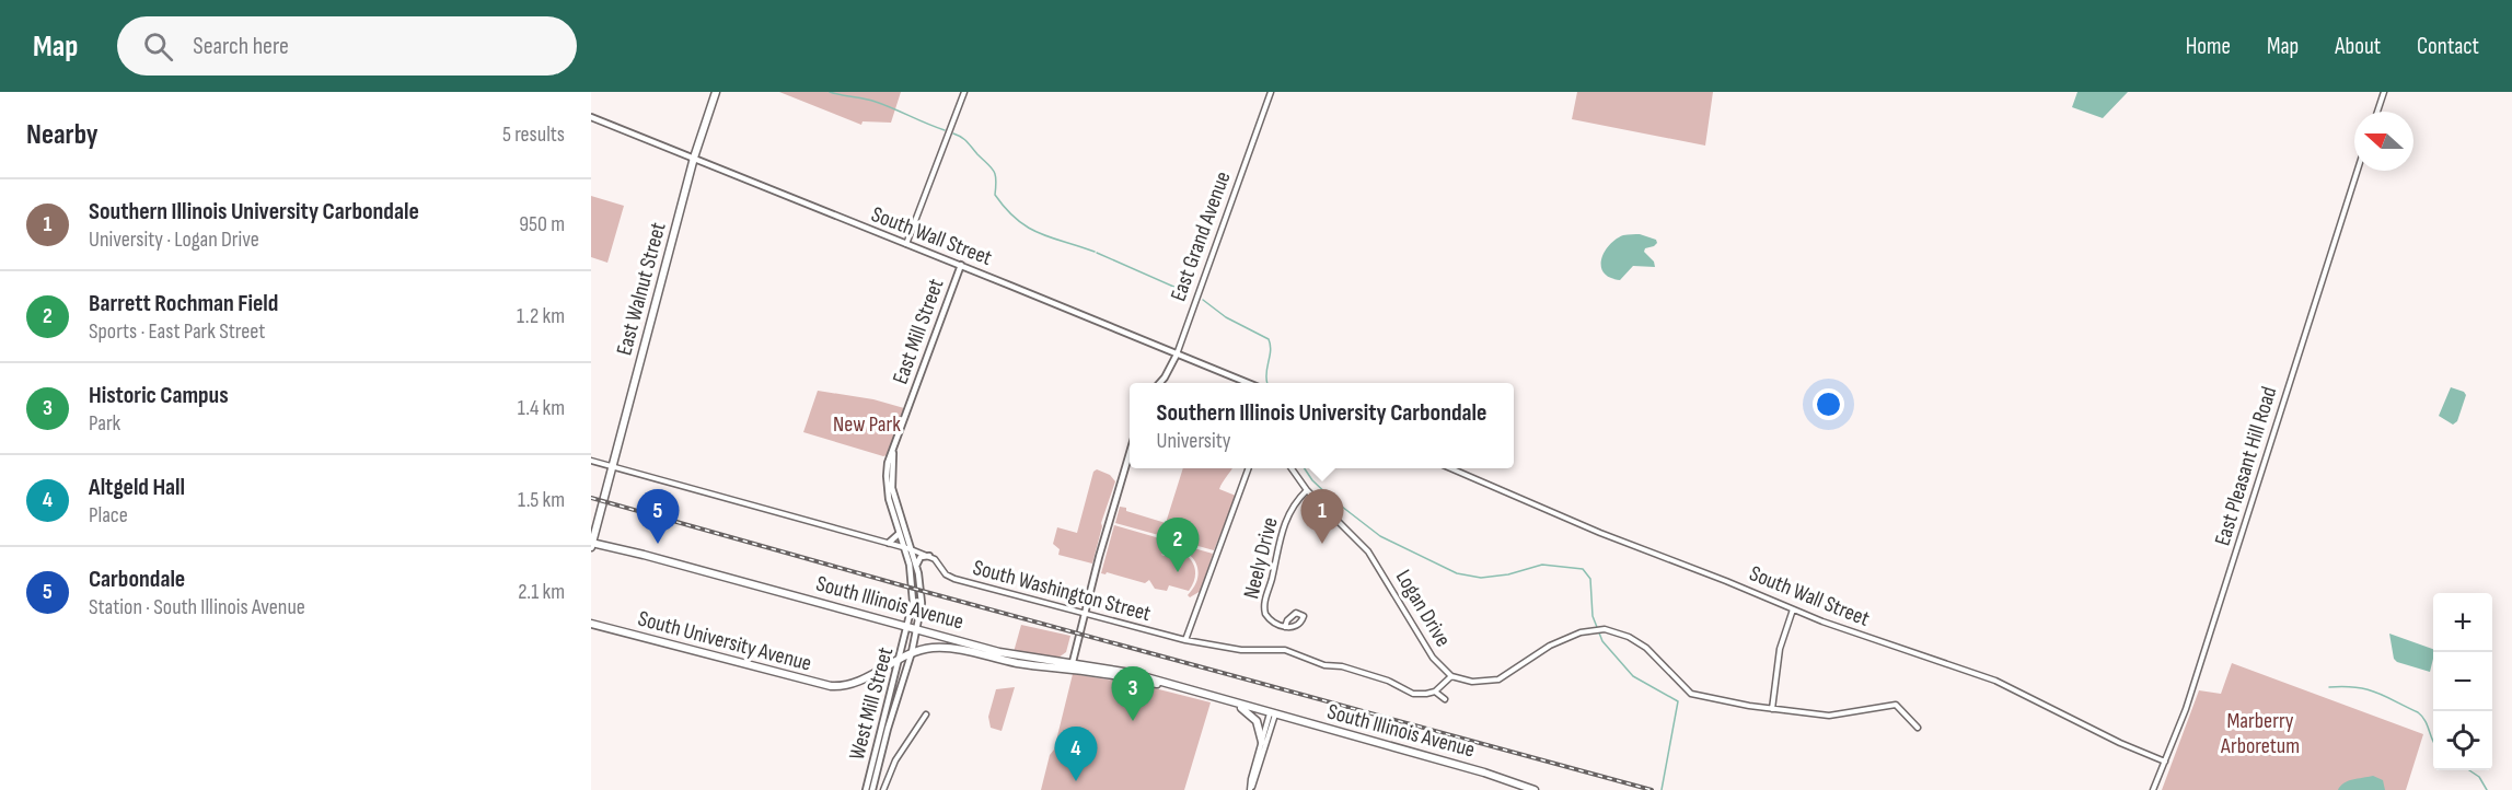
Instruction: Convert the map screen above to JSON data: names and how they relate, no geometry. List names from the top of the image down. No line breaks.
{"streets":{"highway":["East Walnut Street","South Illinois Avenue","South University Avenue"],"main road":["South Wall Street","East Grand Avenue","East Mill Street","West Mill Street"],"street":["East Pleasant Hill Road","Neely Drive","South Washington Street","Logan Drive"]},"crossings":[["South Wall Street","East Grand Avenue"],["South Wall Street","East Walnut Street"],["South Wall Street","East Mill Street"],["South Wall Street","East Pleasant Hill Road"],["East Walnut Street","South Washington Street"],["East Walnut Street","South Illinois Avenue"],["East Mill Street","South Washington Street"],["East Mill Street","South Illinois Avenue"],["East Mill Street","West Mill Street"],["Neely Drive","Logan Drive"],["South Illinois Avenue","South University Avenue"],["South Illinois Avenue","West Mill Street"]],"parks":["New Park","Marberry Arboretum"],"north":"left","page":{"header":"Map","search":"Search here","nav":["Home","Map","About","Contact"],"heading":["Nearby","5 results"],"list":[{"mark":"1","name":"Southern Illinois University Carbondale","note":"University · Logan Drive","value":"950 m"},{"mark":"2","name":"Barrett Rochman Field","note":"Sports · East Park Street","value":"1.2 km"},{"mark":"3","name":"Historic Campus","note":"Park","value":"1.4 km"},{"mark":"4","name":"Altgeld Hall","note":"Place","value":"1.5 km"},{"mark":"5","name":"Carbondale","note":"Station · South Illinois Avenue","value":"2.1 km"}],"popup":["Southern Illinois University Carbondale","University"],"pins":["1","5","2","3","4"],"map_buttons":["+","−"]}}
